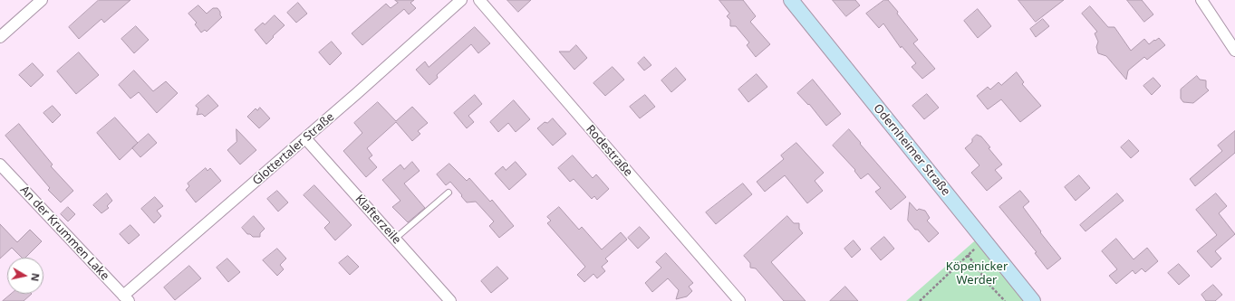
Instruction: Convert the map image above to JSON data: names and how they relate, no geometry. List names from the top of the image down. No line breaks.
{"streets":{"street":["Glottertaler Straße","Odernheimer Straße","Rodestraße","Klafterzeile","An der Krummen Lake"]},"crossings":[["Glottertaler Straße","Klafterzeile"],["Glottertaler Straße","An der Krummen Lake"]],"parks":["Köpenicker Werder"],"north":"right"}
